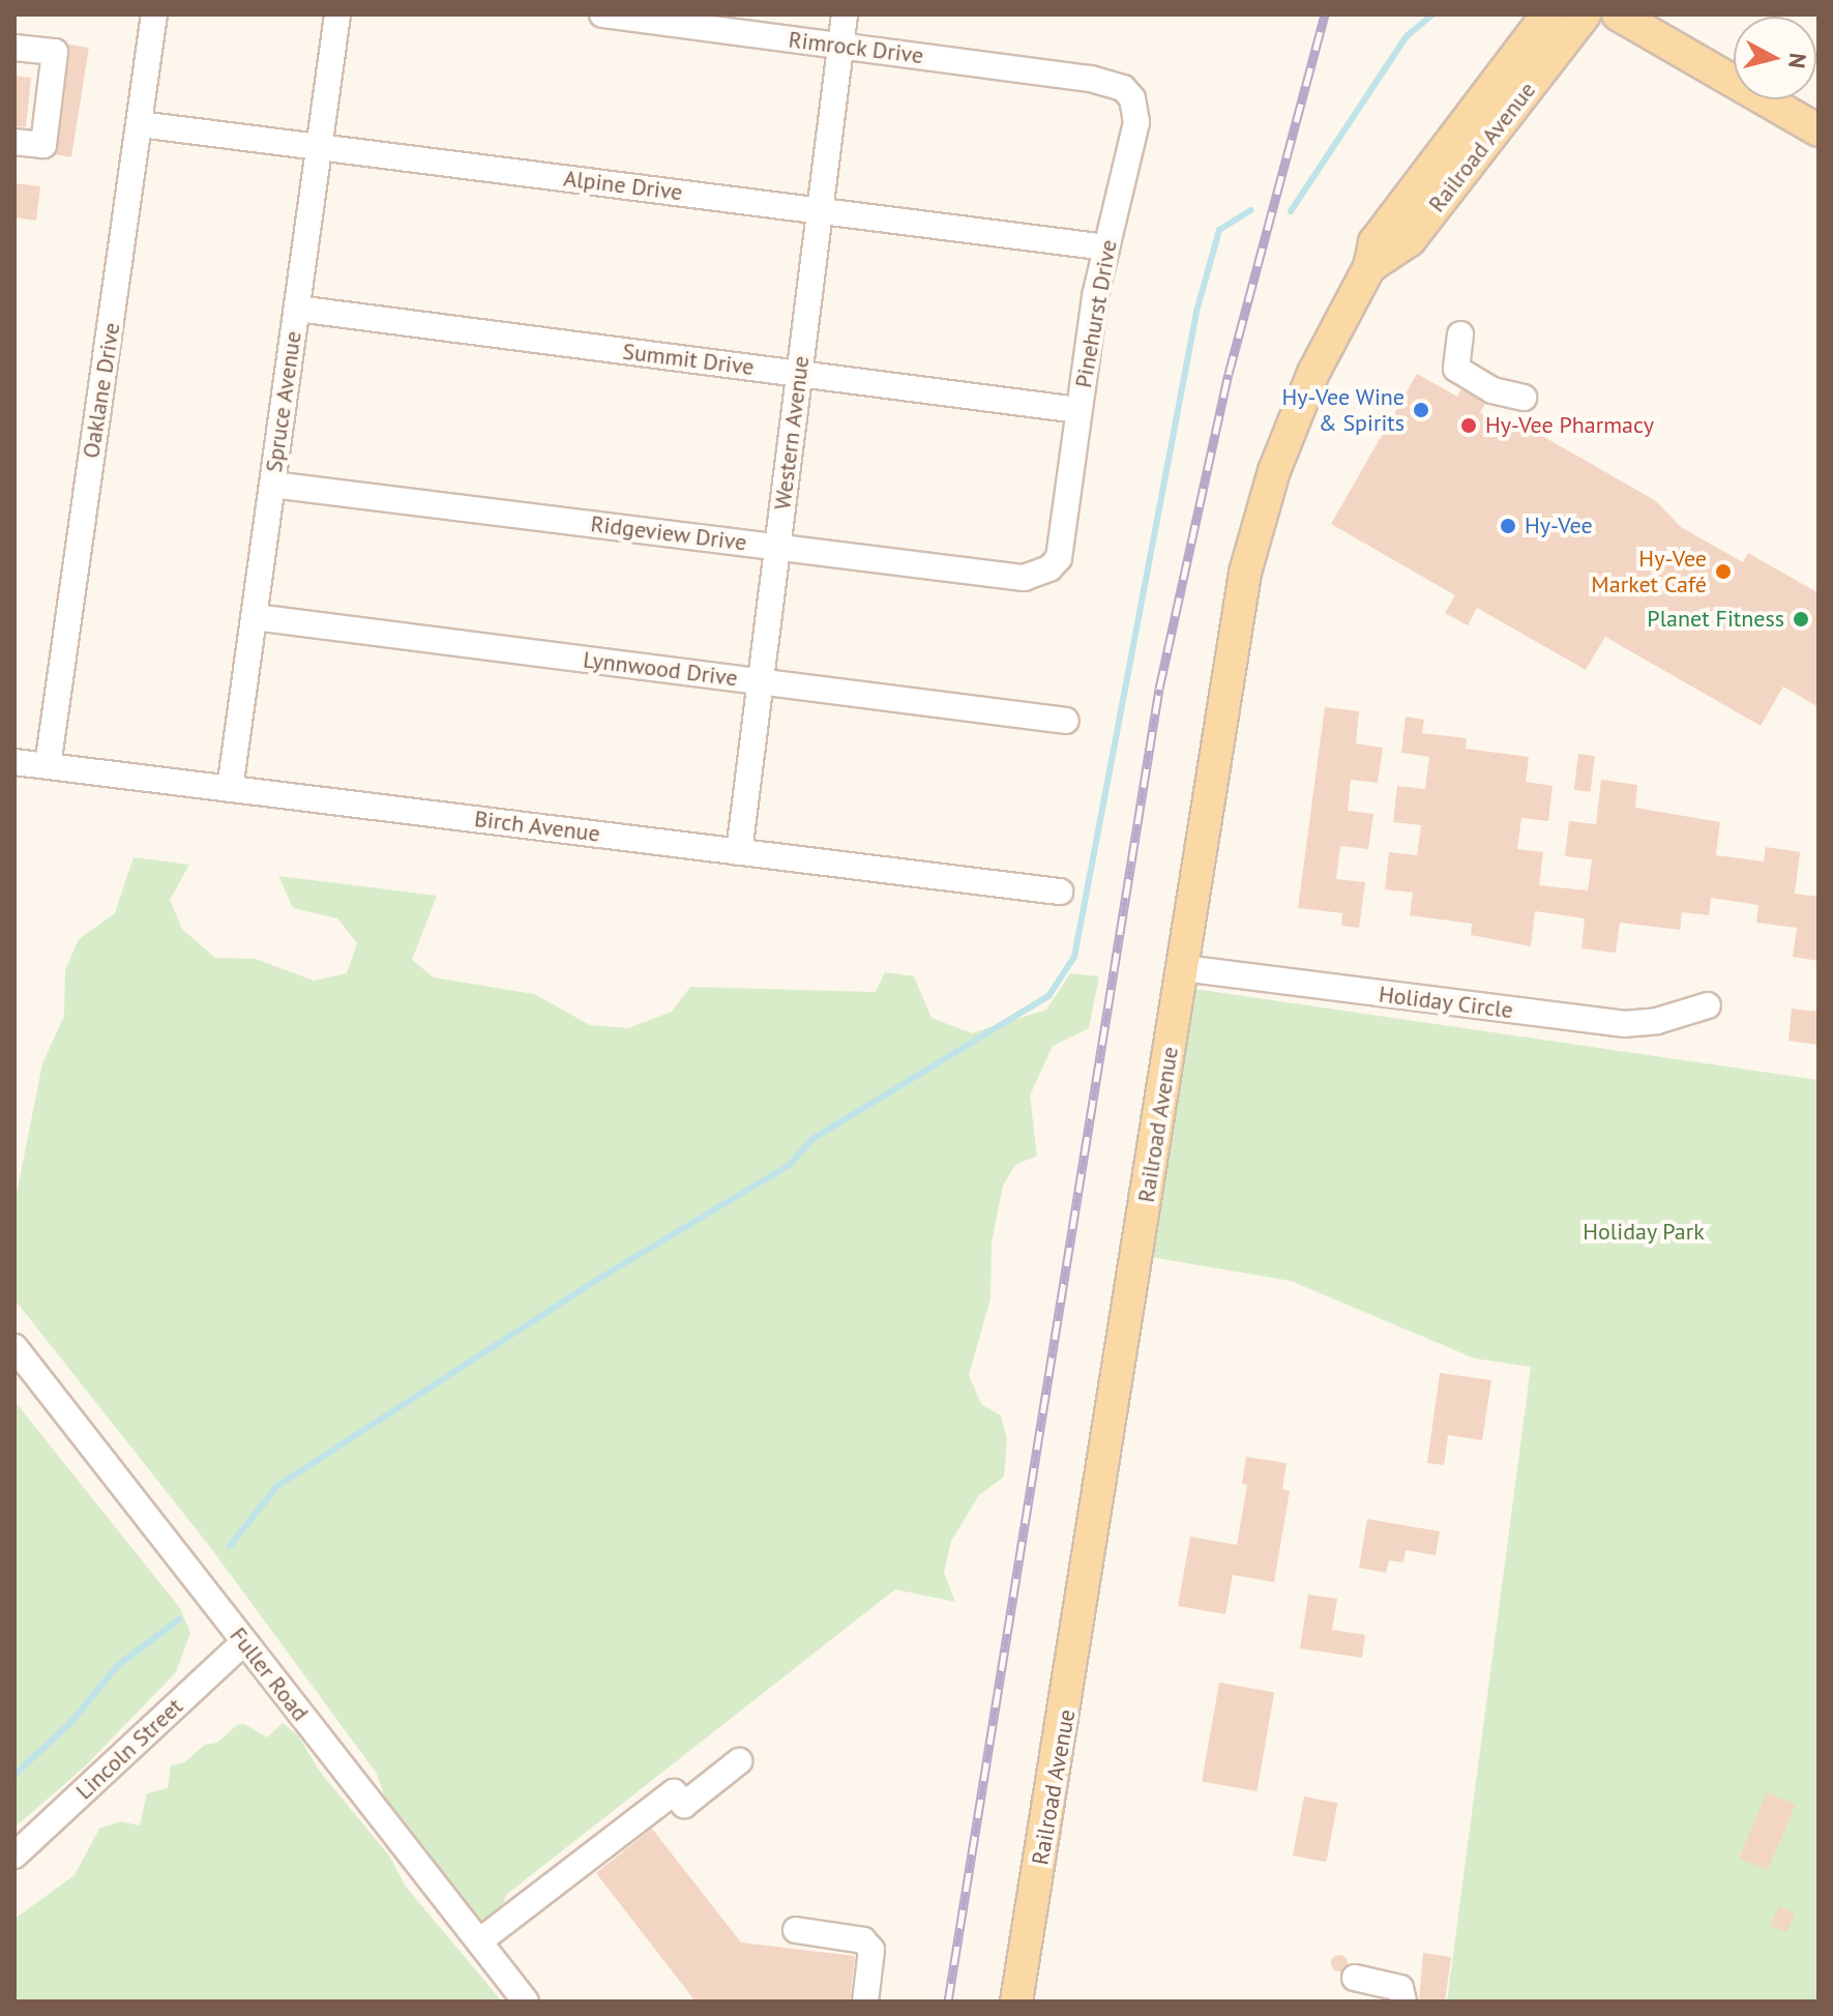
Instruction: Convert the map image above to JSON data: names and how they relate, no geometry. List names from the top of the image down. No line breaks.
{"streets":{"main road":["Railroad Avenue"],"street":["Rimrock Drive","Alpine Drive","Pinehurst Drive","Summit Drive","Oaklane Drive","Spruce Avenue","Western Avenue","Ridgeview Drive","Lynnwood Drive","Birch Avenue","Holiday Circle","Fuller Road","Lincoln Street"]},"crossings":[["Rimrock Drive","Pinehurst Drive"],["Rimrock Drive","Western Avenue"],["Railroad Avenue","Holiday Circle"],["Alpine Drive","Pinehurst Drive"],["Alpine Drive","Oaklane Drive"],["Alpine Drive","Spruce Avenue"],["Alpine Drive","Western Avenue"],["Pinehurst Drive","Summit Drive"],["Pinehurst Drive","Ridgeview Drive"],["Summit Drive","Spruce Avenue"],["Summit Drive","Western Avenue"],["Oaklane Drive","Birch Avenue"],["Spruce Avenue","Ridgeview Drive"],["Spruce Avenue","Lynnwood Drive"],["Spruce Avenue","Birch Avenue"],["Western Avenue","Ridgeview Drive"],["Western Avenue","Lynnwood Drive"],["Western Avenue","Birch Avenue"],["Fuller Road","Lincoln Street"]],"parks":["Holiday Park"],"places":["Hy-Vee Wine & Spirits","Hy-Vee Pharmacy","Hy-Vee","Hy-Vee Market Café","Planet Fitness"],"north":"right"}
